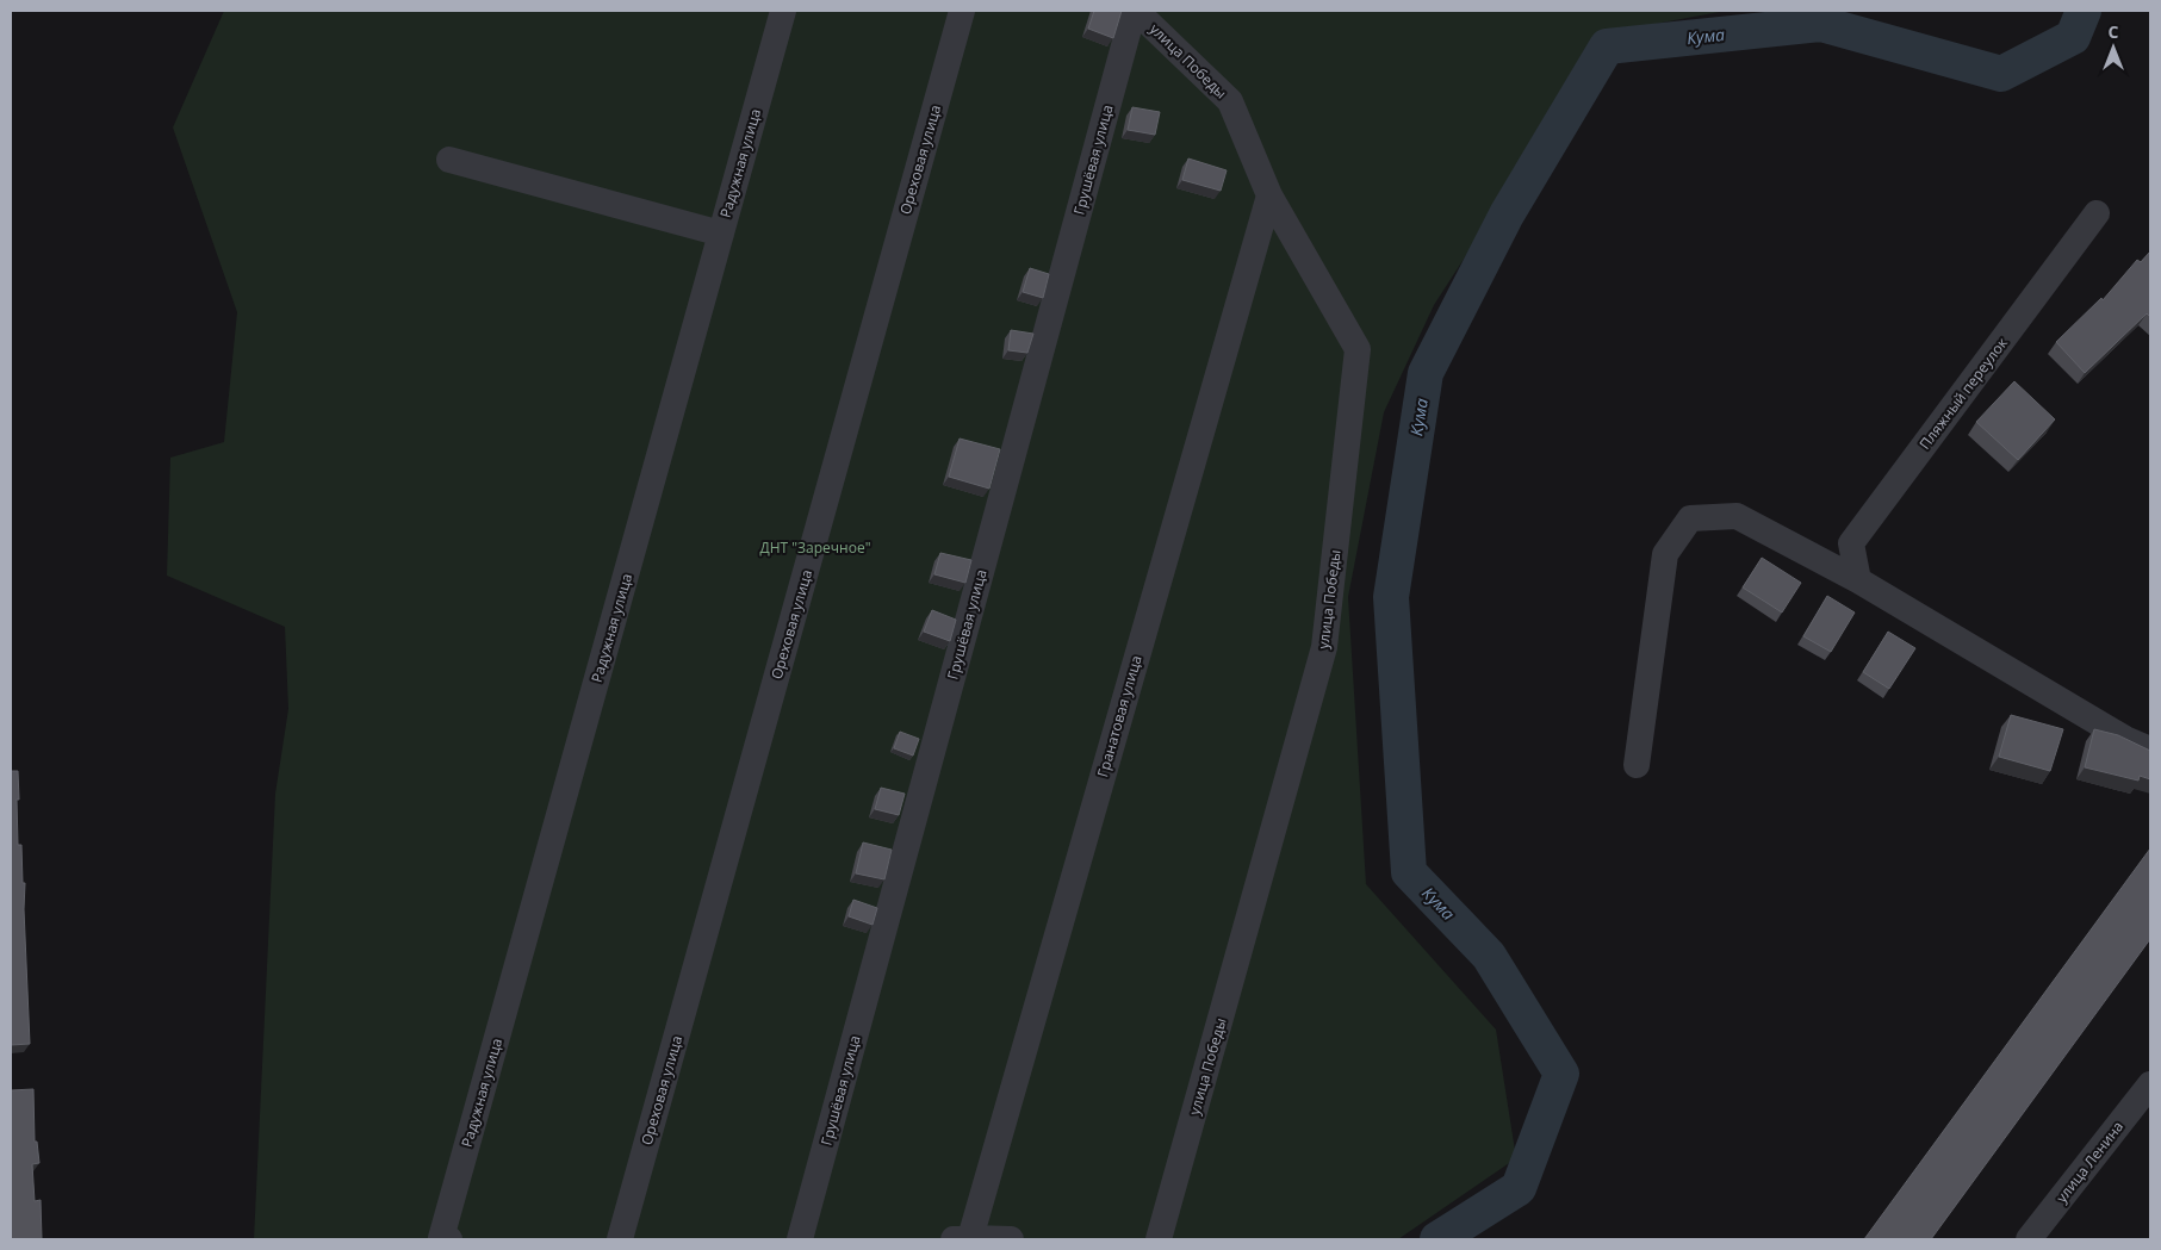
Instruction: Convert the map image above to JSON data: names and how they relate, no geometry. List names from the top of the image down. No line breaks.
{"streets":{"street":["улица Победы","Ореховая улица","Грушёвая улица","Радужная улица","Пляжный переулок","Гранатовая улица","улица Ленина"]},"crossings":[["улица Победы","Грушёвая улица"],["улица Победы","Гранатовая улица"]],"water":["Кума"],"parks":["ДНТ \"Заречное\""],"north":"top"}
